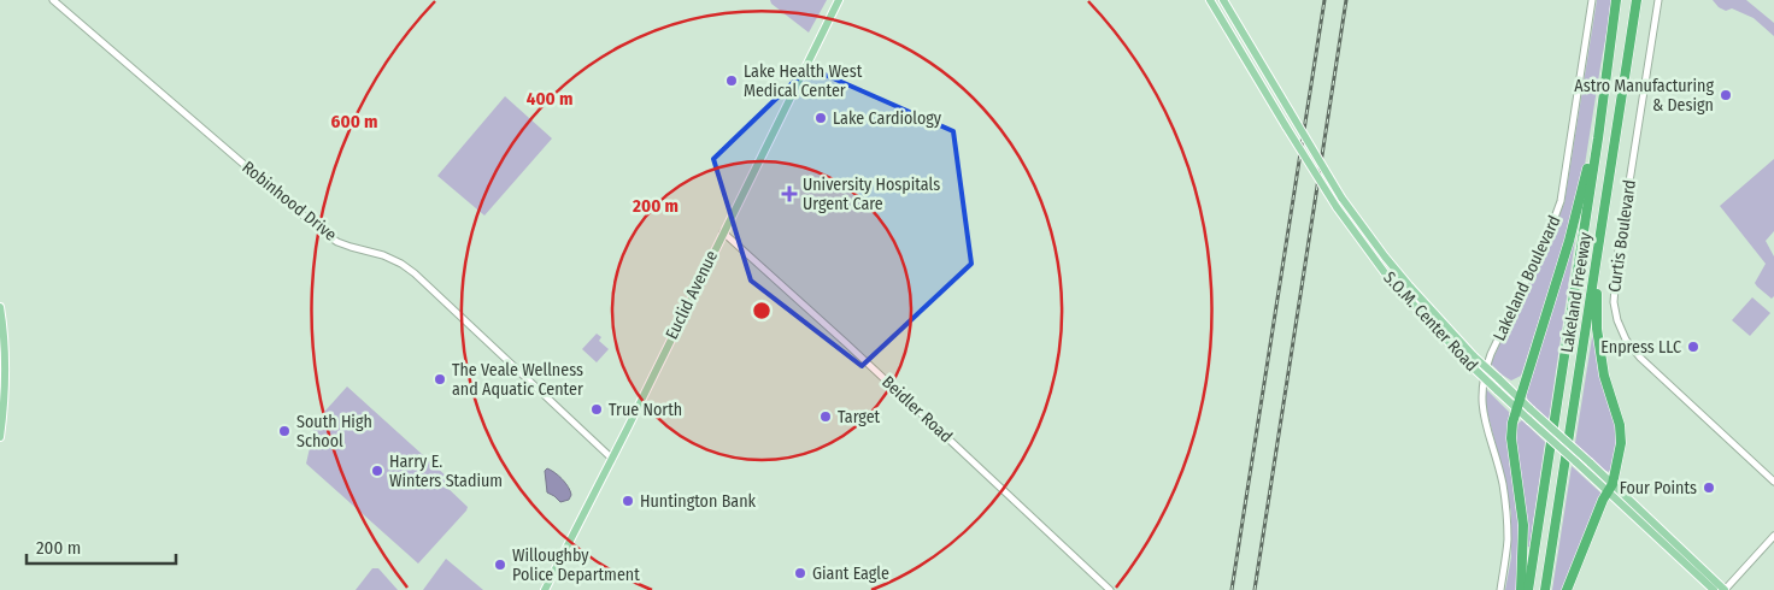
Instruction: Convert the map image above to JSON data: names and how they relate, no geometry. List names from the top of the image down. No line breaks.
{"streets":{"highway":["Lakeland Freeway"],"main road":["Euclid Avenue","S.O.M. Center Road"],"street":["Robinhood Drive","Curtis Boulevard","Lakeland Boulevard","Beidler Road"]},"crossings":[["Robinhood Drive","Euclid Avenue"],["Euclid Avenue","Beidler Road"]],"places":{"other":["Lake Health West Medical Center","Astro Manufacturing & Design","Lake Cardiology","Enpress LLC","The Veale Wellness and Aquatic Center","True North","Target","South High School","Harry E. Winters Stadium","Four Points","Huntington Bank","Willoughby Police Department","Giant Eagle"],"health":["University Hospitals Urgent Care"]},"scale_bar":"200 m","rings":["400 m","600 m","200 m"]}
